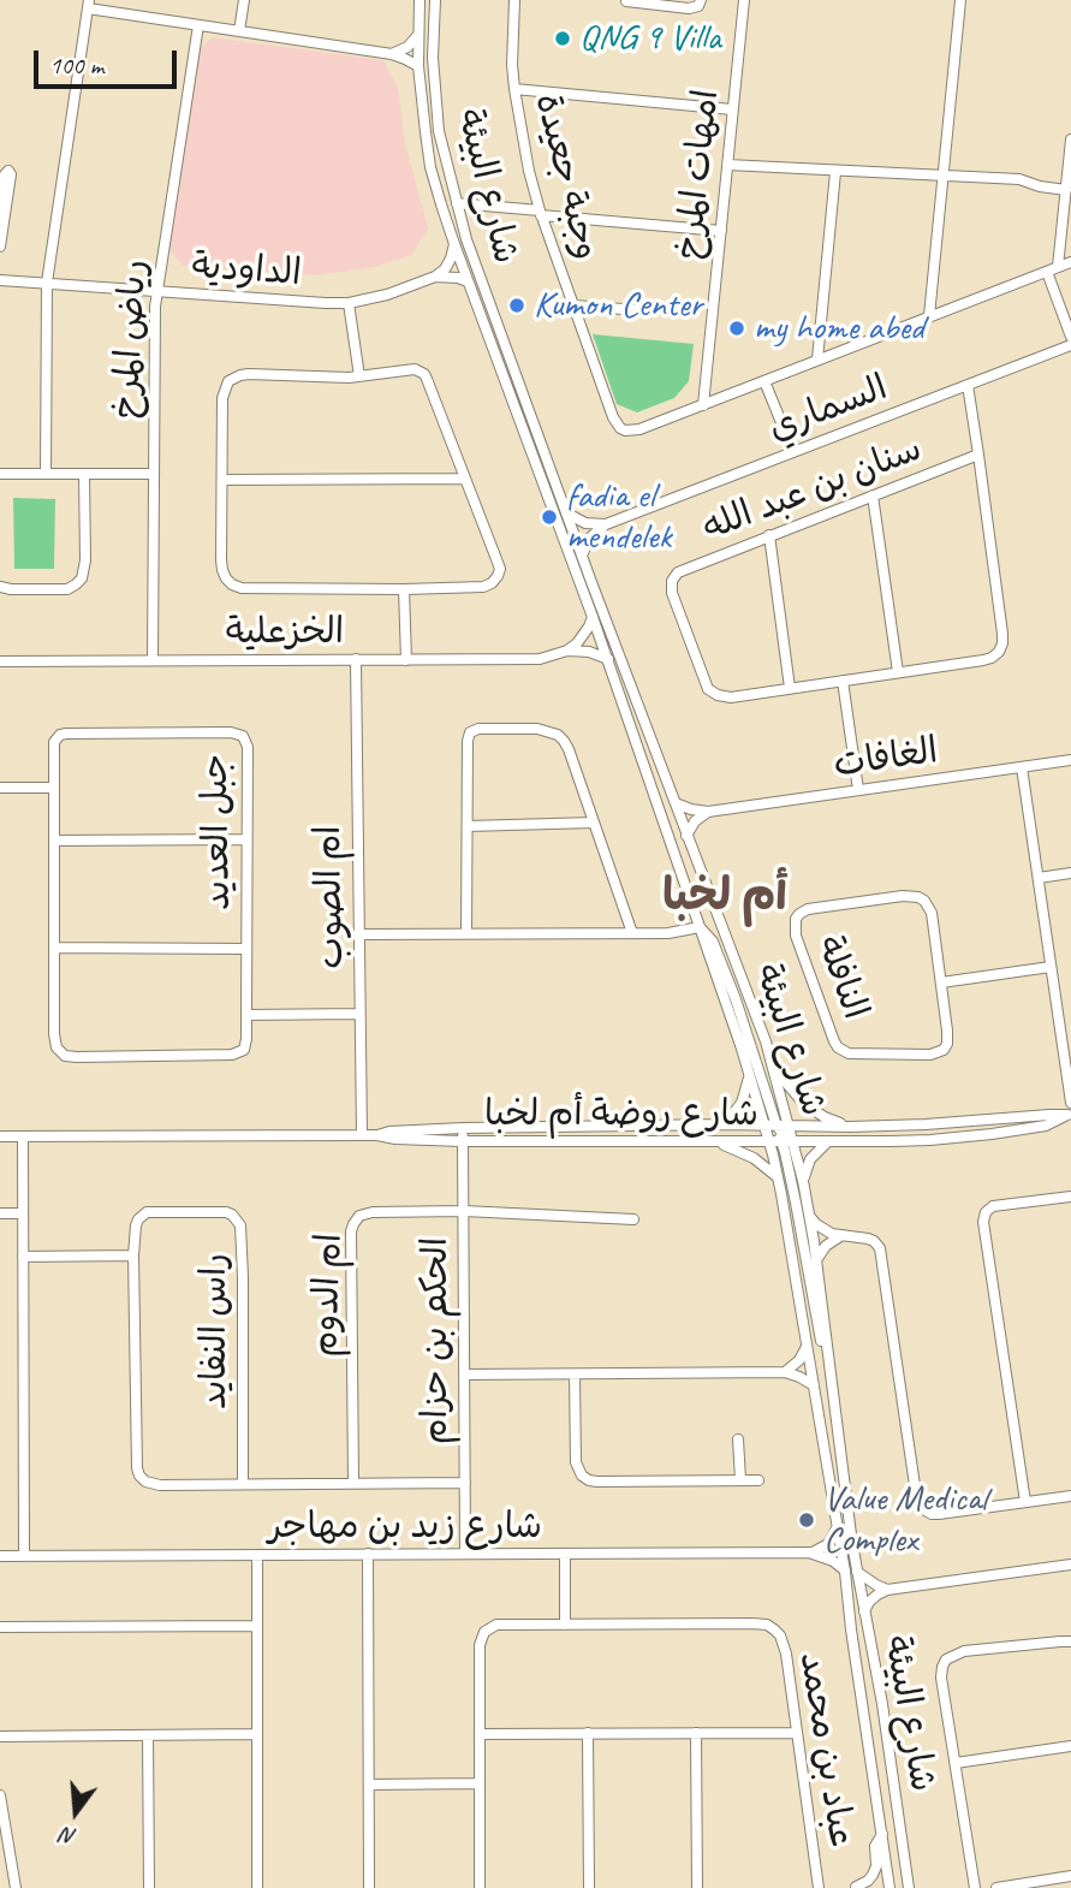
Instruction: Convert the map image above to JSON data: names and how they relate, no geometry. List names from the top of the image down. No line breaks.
{"streets":{"street":["امهات المرخ","وجبة جعيدة","شارع البيئة","الداودية","رياض المرخ","السماري","سنان بن عبد الله","الخزعلية","الغافات","جبل العديد","ام الصوب","النافلة","شارع روضة أم لخبا","ام الدوم","راس النفايد","الحكم بن حزام","شارع زيد بن مهاجر","عباد بن محمد"]},"crossings":[["امهات المرخ","وجبة جعيدة"],["شارع البيئة","الداودية"],["شارع البيئة","الخزعلية"],["شارع البيئة","الغافات"],["شارع البيئة","شارع روضة أم لخبا"],["شارع البيئة","شارع زيد بن مهاجر"],["شارع البيئة","عباد بن محمد"],["الداودية","رياض المرخ"],["رياض المرخ","الخزعلية"],["السماري","سنان بن عبد الله"],["الخزعلية","ام الصوب"],["ام الصوب","شارع روضة أم لخبا"],["شارع روضة أم لخبا","الحكم بن حزام"],["ام الدوم","راس النفايد"],["ام الدوم","الحكم بن حزام"],["راس النفايد","الحكم بن حزام"],["الحكم بن حزام","شارع زيد بن مهاجر"]],"districts":["أم لخبا"],"places":["QNG 9 Villa","Kumon Center","my home abed","fadia el mendelek","Value Medical Complex"],"scale_bar":"100 m","north":"bottom"}
